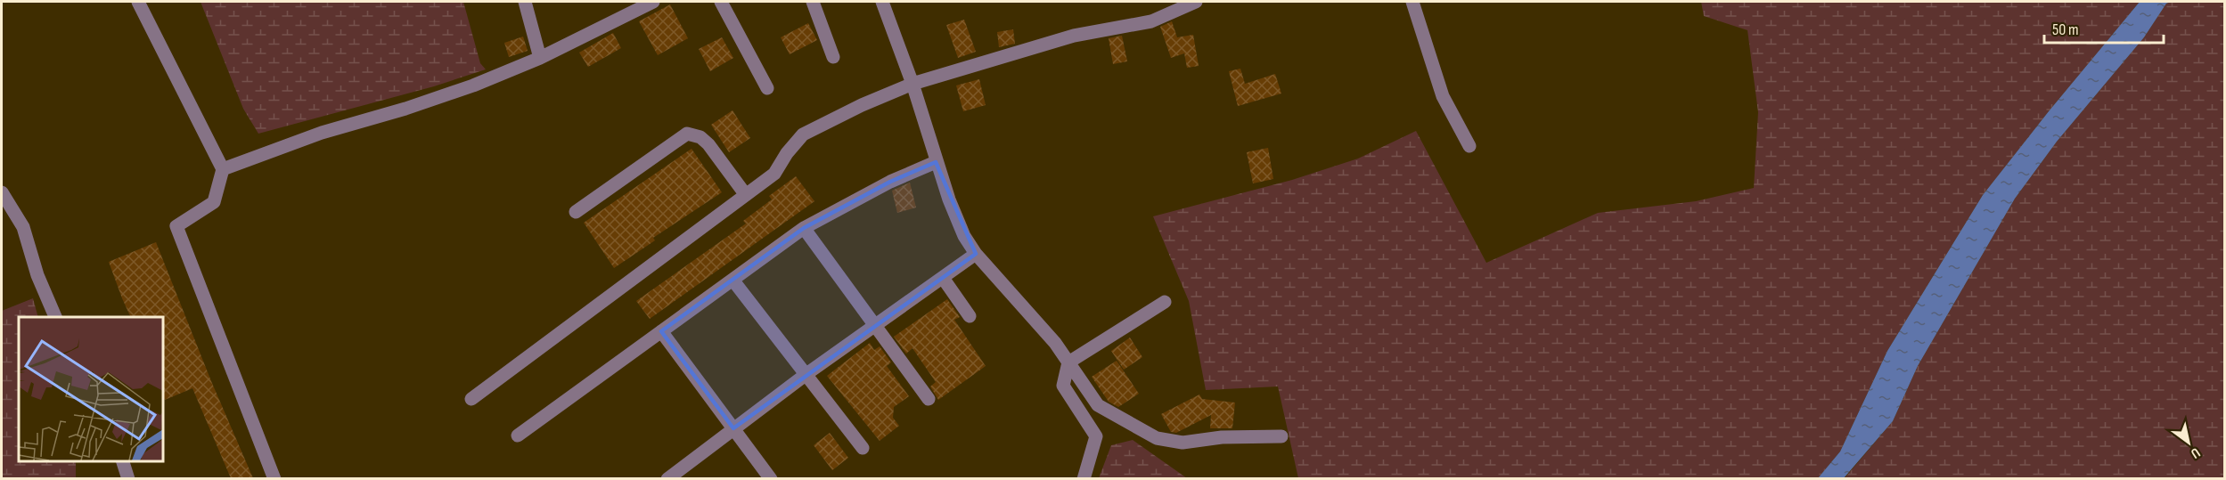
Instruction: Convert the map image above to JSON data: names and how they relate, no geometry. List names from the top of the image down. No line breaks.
{"scale_bar":"50 m","north":"bottom right"}
